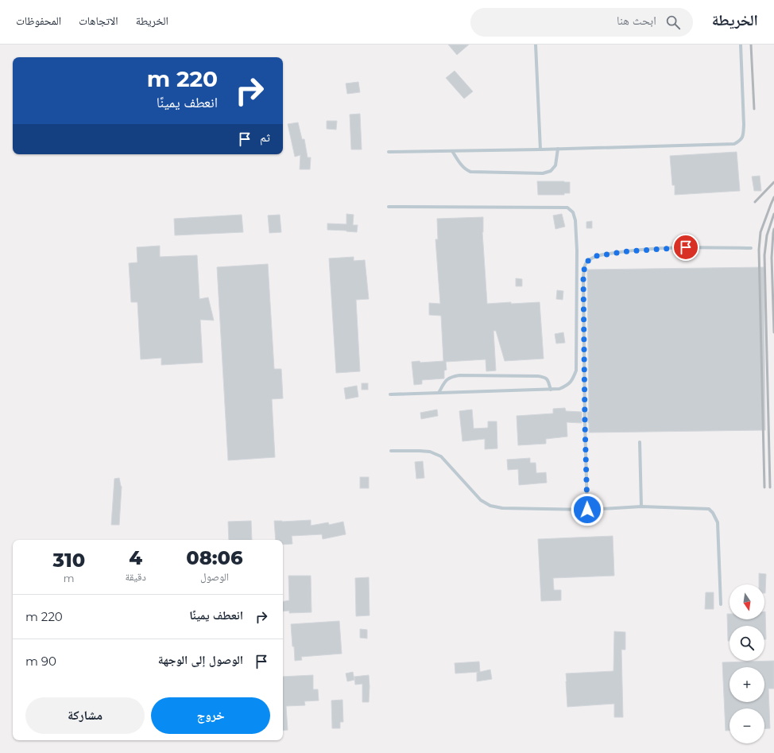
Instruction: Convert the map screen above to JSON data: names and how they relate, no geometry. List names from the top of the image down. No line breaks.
{"north":"bottom","page":{"header":"الخريطة","search":"ابحث هنا","nav":["الخريطة","الاتجاهات","المحفوظات"],"turn":["220 m","انعطف يمينًا"],"then":"ثم","eta":["08:06","الوصول","4","دقيقة","310","m"],"map_buttons":["+","−"],"list":[{"name":"انعطف يمينًا","value":"220 m"},{"name":"الوصول إلى الوجهة","value":"90 m"}],"buttons":["خروج","مشاركة"]}}
